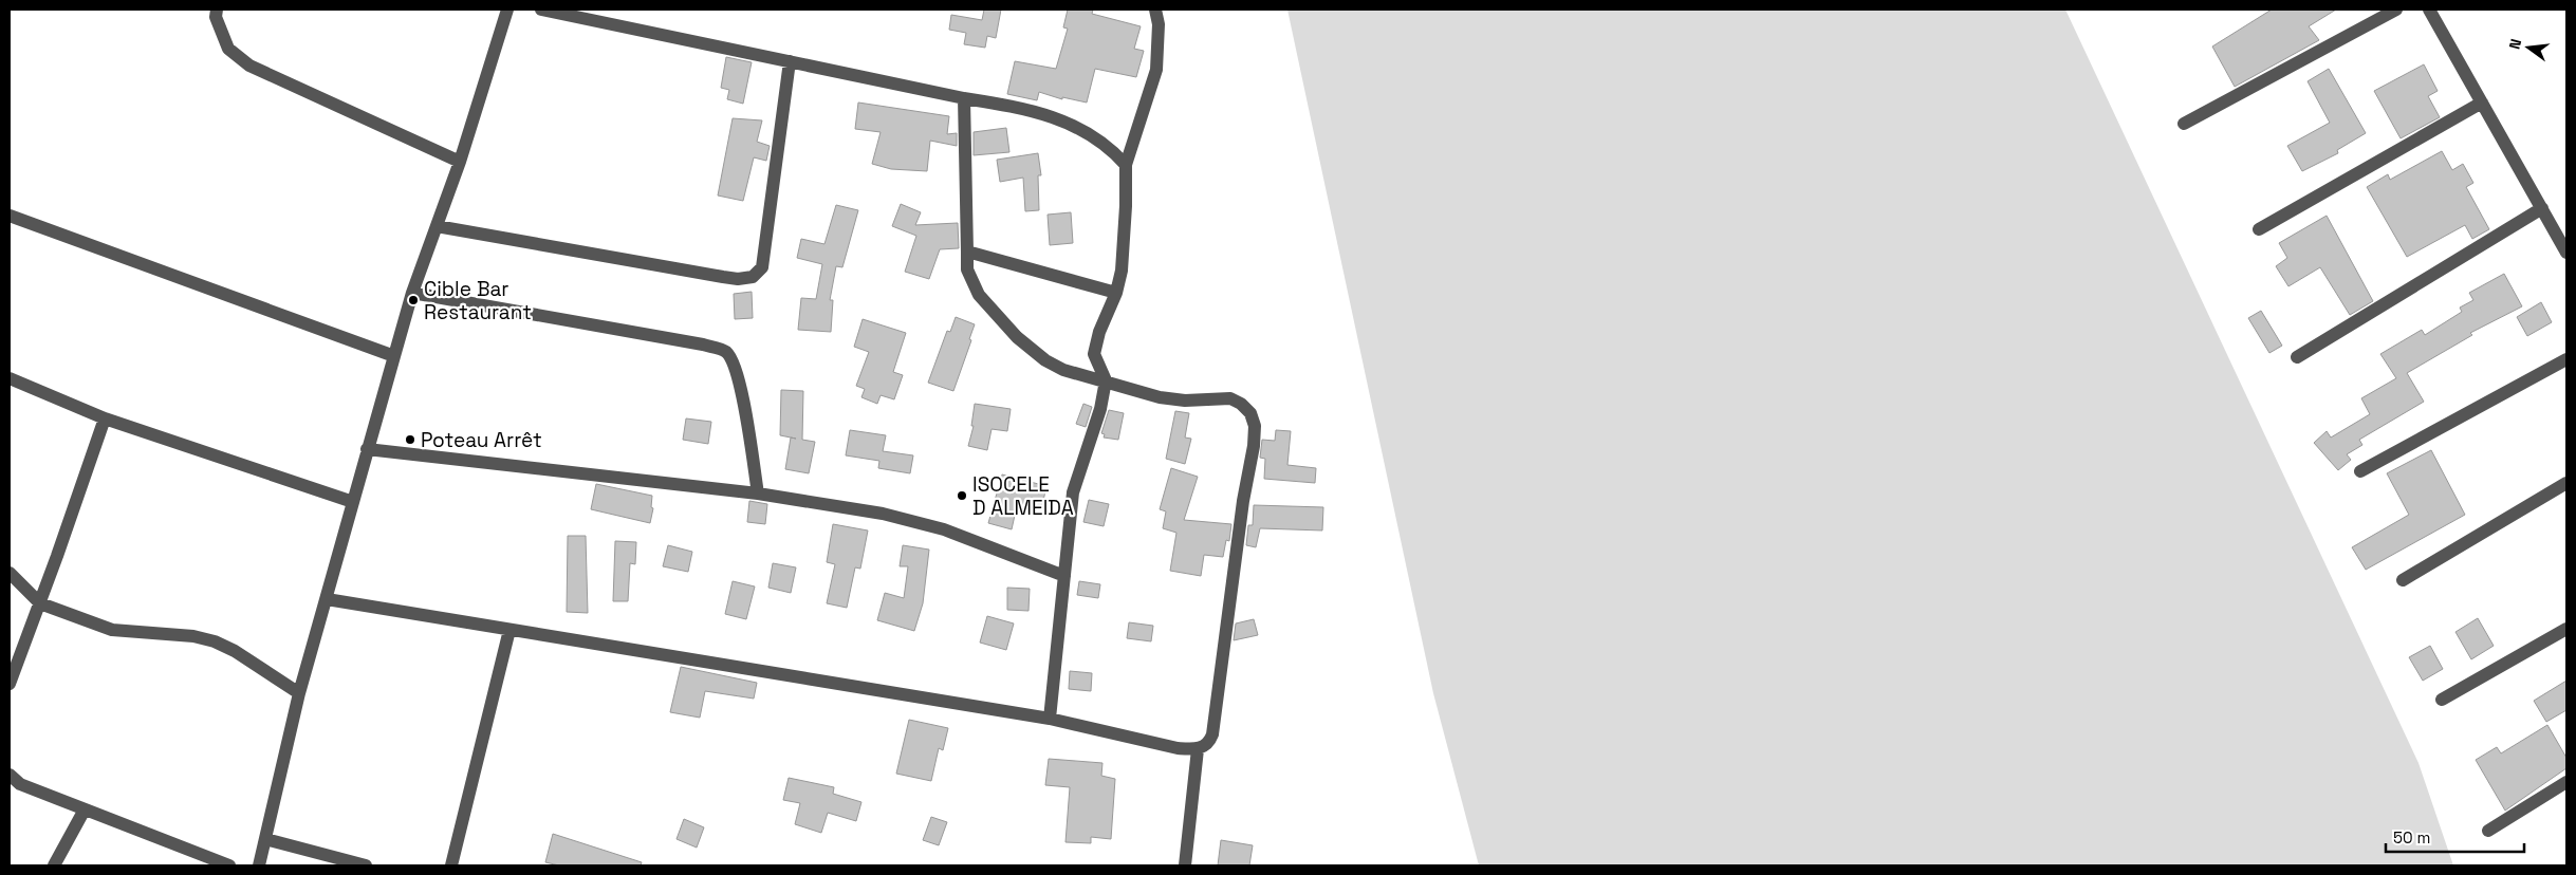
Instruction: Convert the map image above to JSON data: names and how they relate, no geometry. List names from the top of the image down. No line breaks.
{"places":["Cible Bar Restaurant","Poteau Arrêt","ISOCELE D ALMEIDA"],"scale_bar":"50 m","north":"left"}
